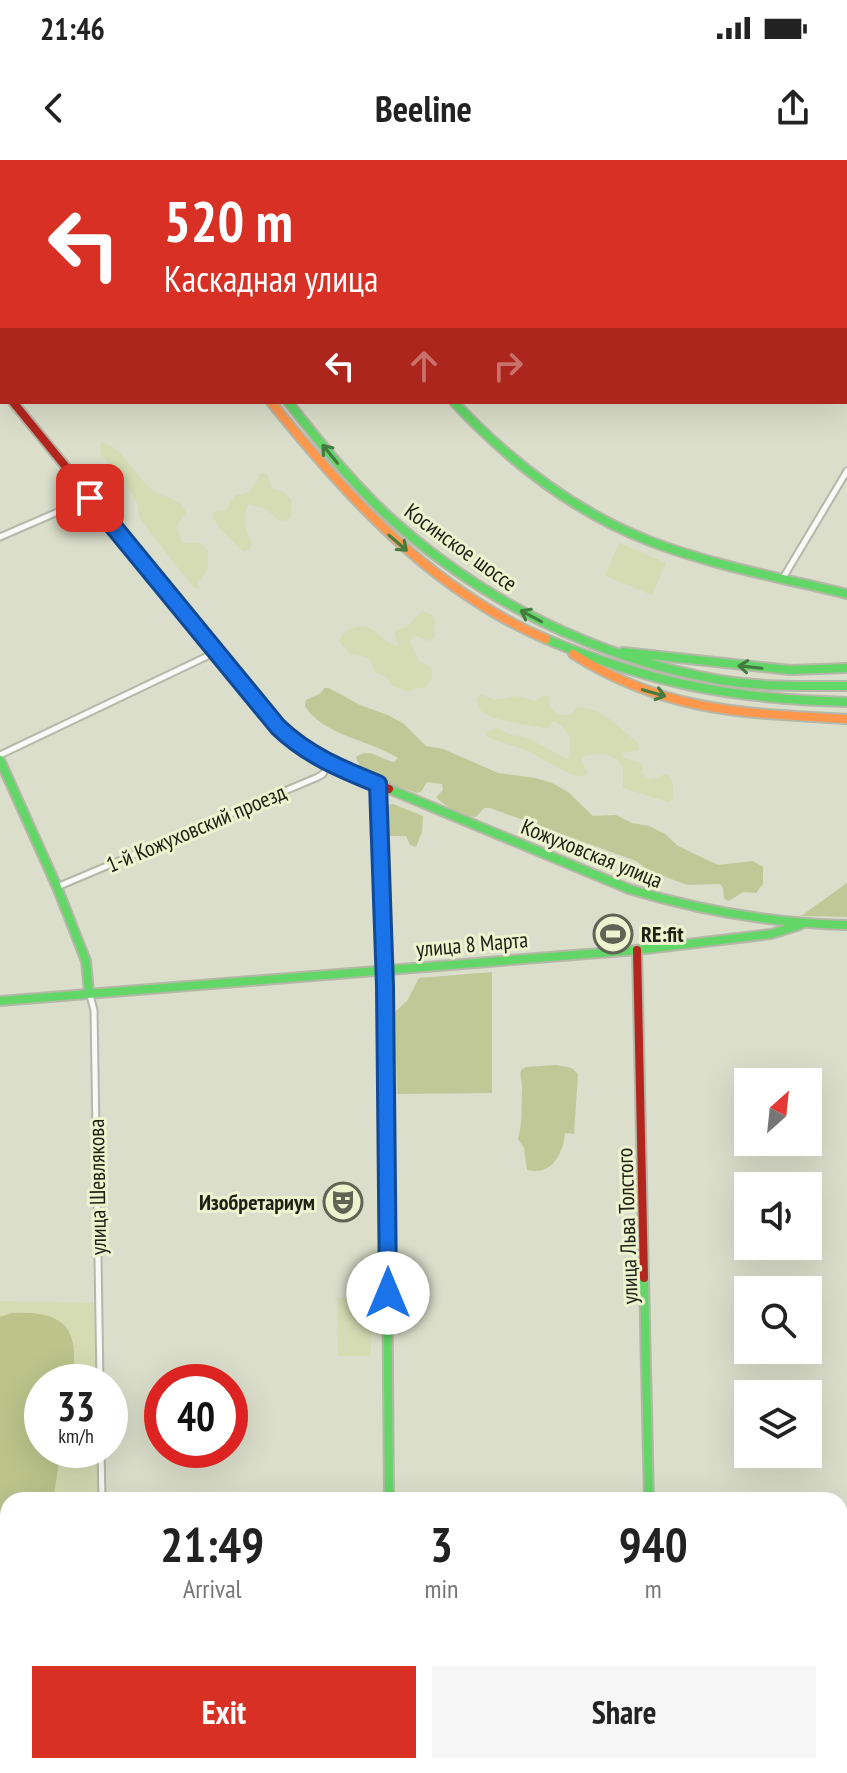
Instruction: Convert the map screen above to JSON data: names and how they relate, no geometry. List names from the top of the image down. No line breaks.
{"streets":{"main road":["Косинское шоссе","Кожуховская улица","улица 8 Марта","улица Льва Толстого"],"street":["1-й Кожуховский проезд","улица Шевлякова"]},"crossings":[["1-й Кожуховский проезд","Кожуховская улица"],["Кожуховская улица","улица 8 Марта"],["улица 8 Марта","улица Шевлякова"],["улица 8 Марта","улица Льва Толстого"]],"places":{"sports":["RE:fit"],"theatre":["Изобретариум"]},"north":"top right","page":{"status":"21:46","header":"Beeline","turn":["520 m","Каскадная улица"],"speed":"33 km/h","limit":"40","eta":["21:49","Arrival","3","min","940","m"],"buttons":["Exit","Share"]}}
